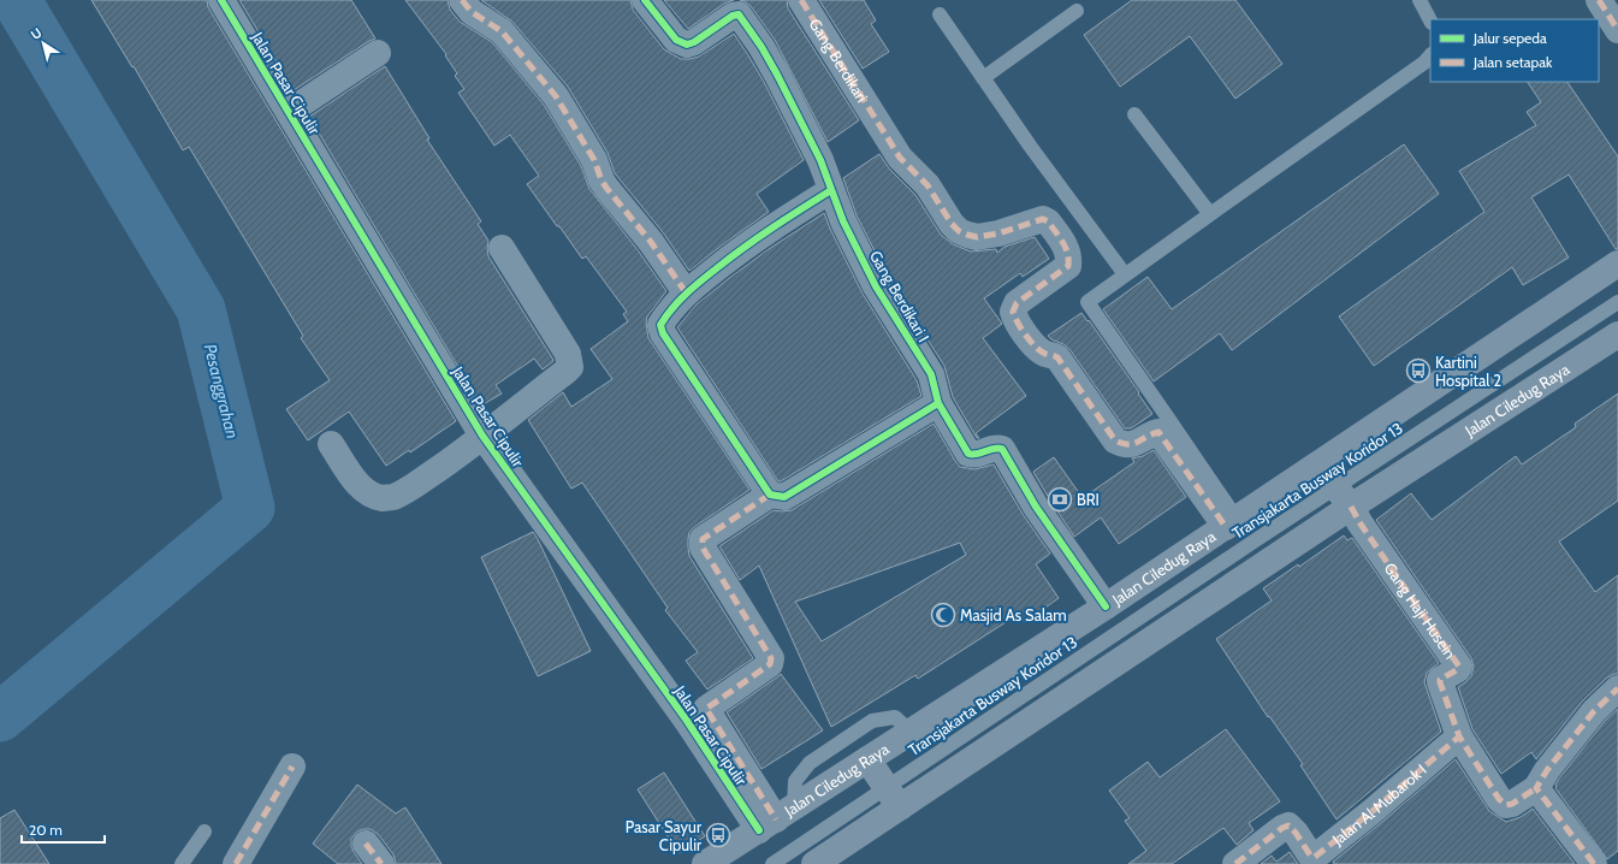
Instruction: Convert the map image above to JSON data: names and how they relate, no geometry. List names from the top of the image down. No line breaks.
{"streets":{"main road":["Jalan Ciledug Raya"],"street":["Gang Berdikari","Jalan Pasar Cipulir","Gang Berdikari I","Gang Haji Husein","Jalan Al Mubarok I"],"lane":["Transjakarta Busway Koridor 13"]},"crossings":[["Gang Berdikari","Jalan Ciledug Raya"],["Jalan Pasar Cipulir","Jalan Ciledug Raya"],["Gang Berdikari I","Jalan Ciledug Raya"],["Jalan Ciledug Raya","Gang Haji Husein"],["Gang Haji Husein","Jalan Al Mubarok I"]],"water":["Pesanggrahan"],"places":{"bus stop":["Kartini Hospital 2","Pasar Sayur Cipulir"],"bank":["BRI"],"mosque":["Masjid As Salam"]},"legend":["Jalur sepeda","Jalan setapak"],"scale_bar":"20 m","north":"top left"}
